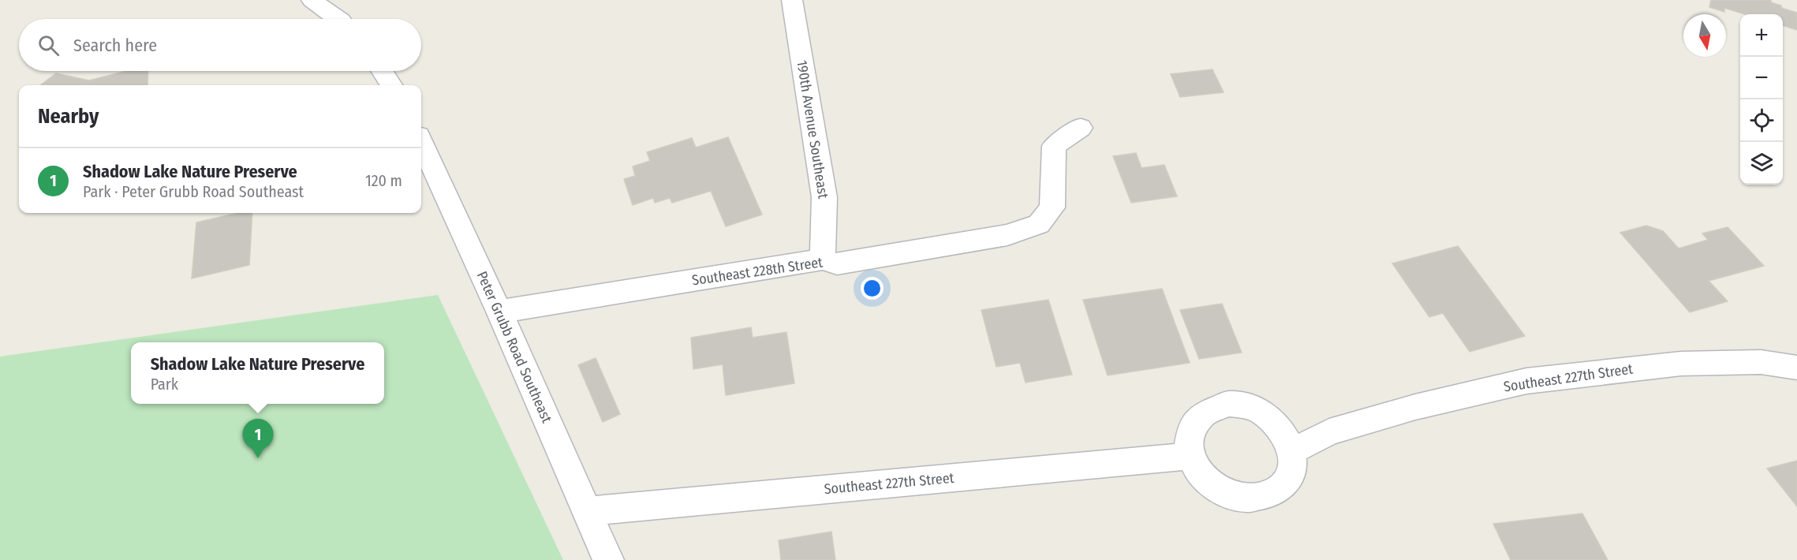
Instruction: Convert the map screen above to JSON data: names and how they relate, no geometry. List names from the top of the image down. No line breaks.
{"streets":{"street":["190th Avenue Southeast","Southeast 228th Street","Peter Grubb Road Southeast","Southeast 227th Street"]},"crossings":[["190th Avenue Southeast","Southeast 228th Street"],["Southeast 228th Street","Peter Grubb Road Southeast"],["Peter Grubb Road Southeast","Southeast 227th Street"]],"north":"bottom","page":{"map_buttons":["+","−"],"search":"Search here","heading":"Nearby","list":[{"mark":"1","name":"Shadow Lake Nature Preserve","note":"Park · Peter Grubb Road Southeast","value":"120 m"}],"popup":["Shadow Lake Nature Preserve","Park"],"pins":"1"}}
